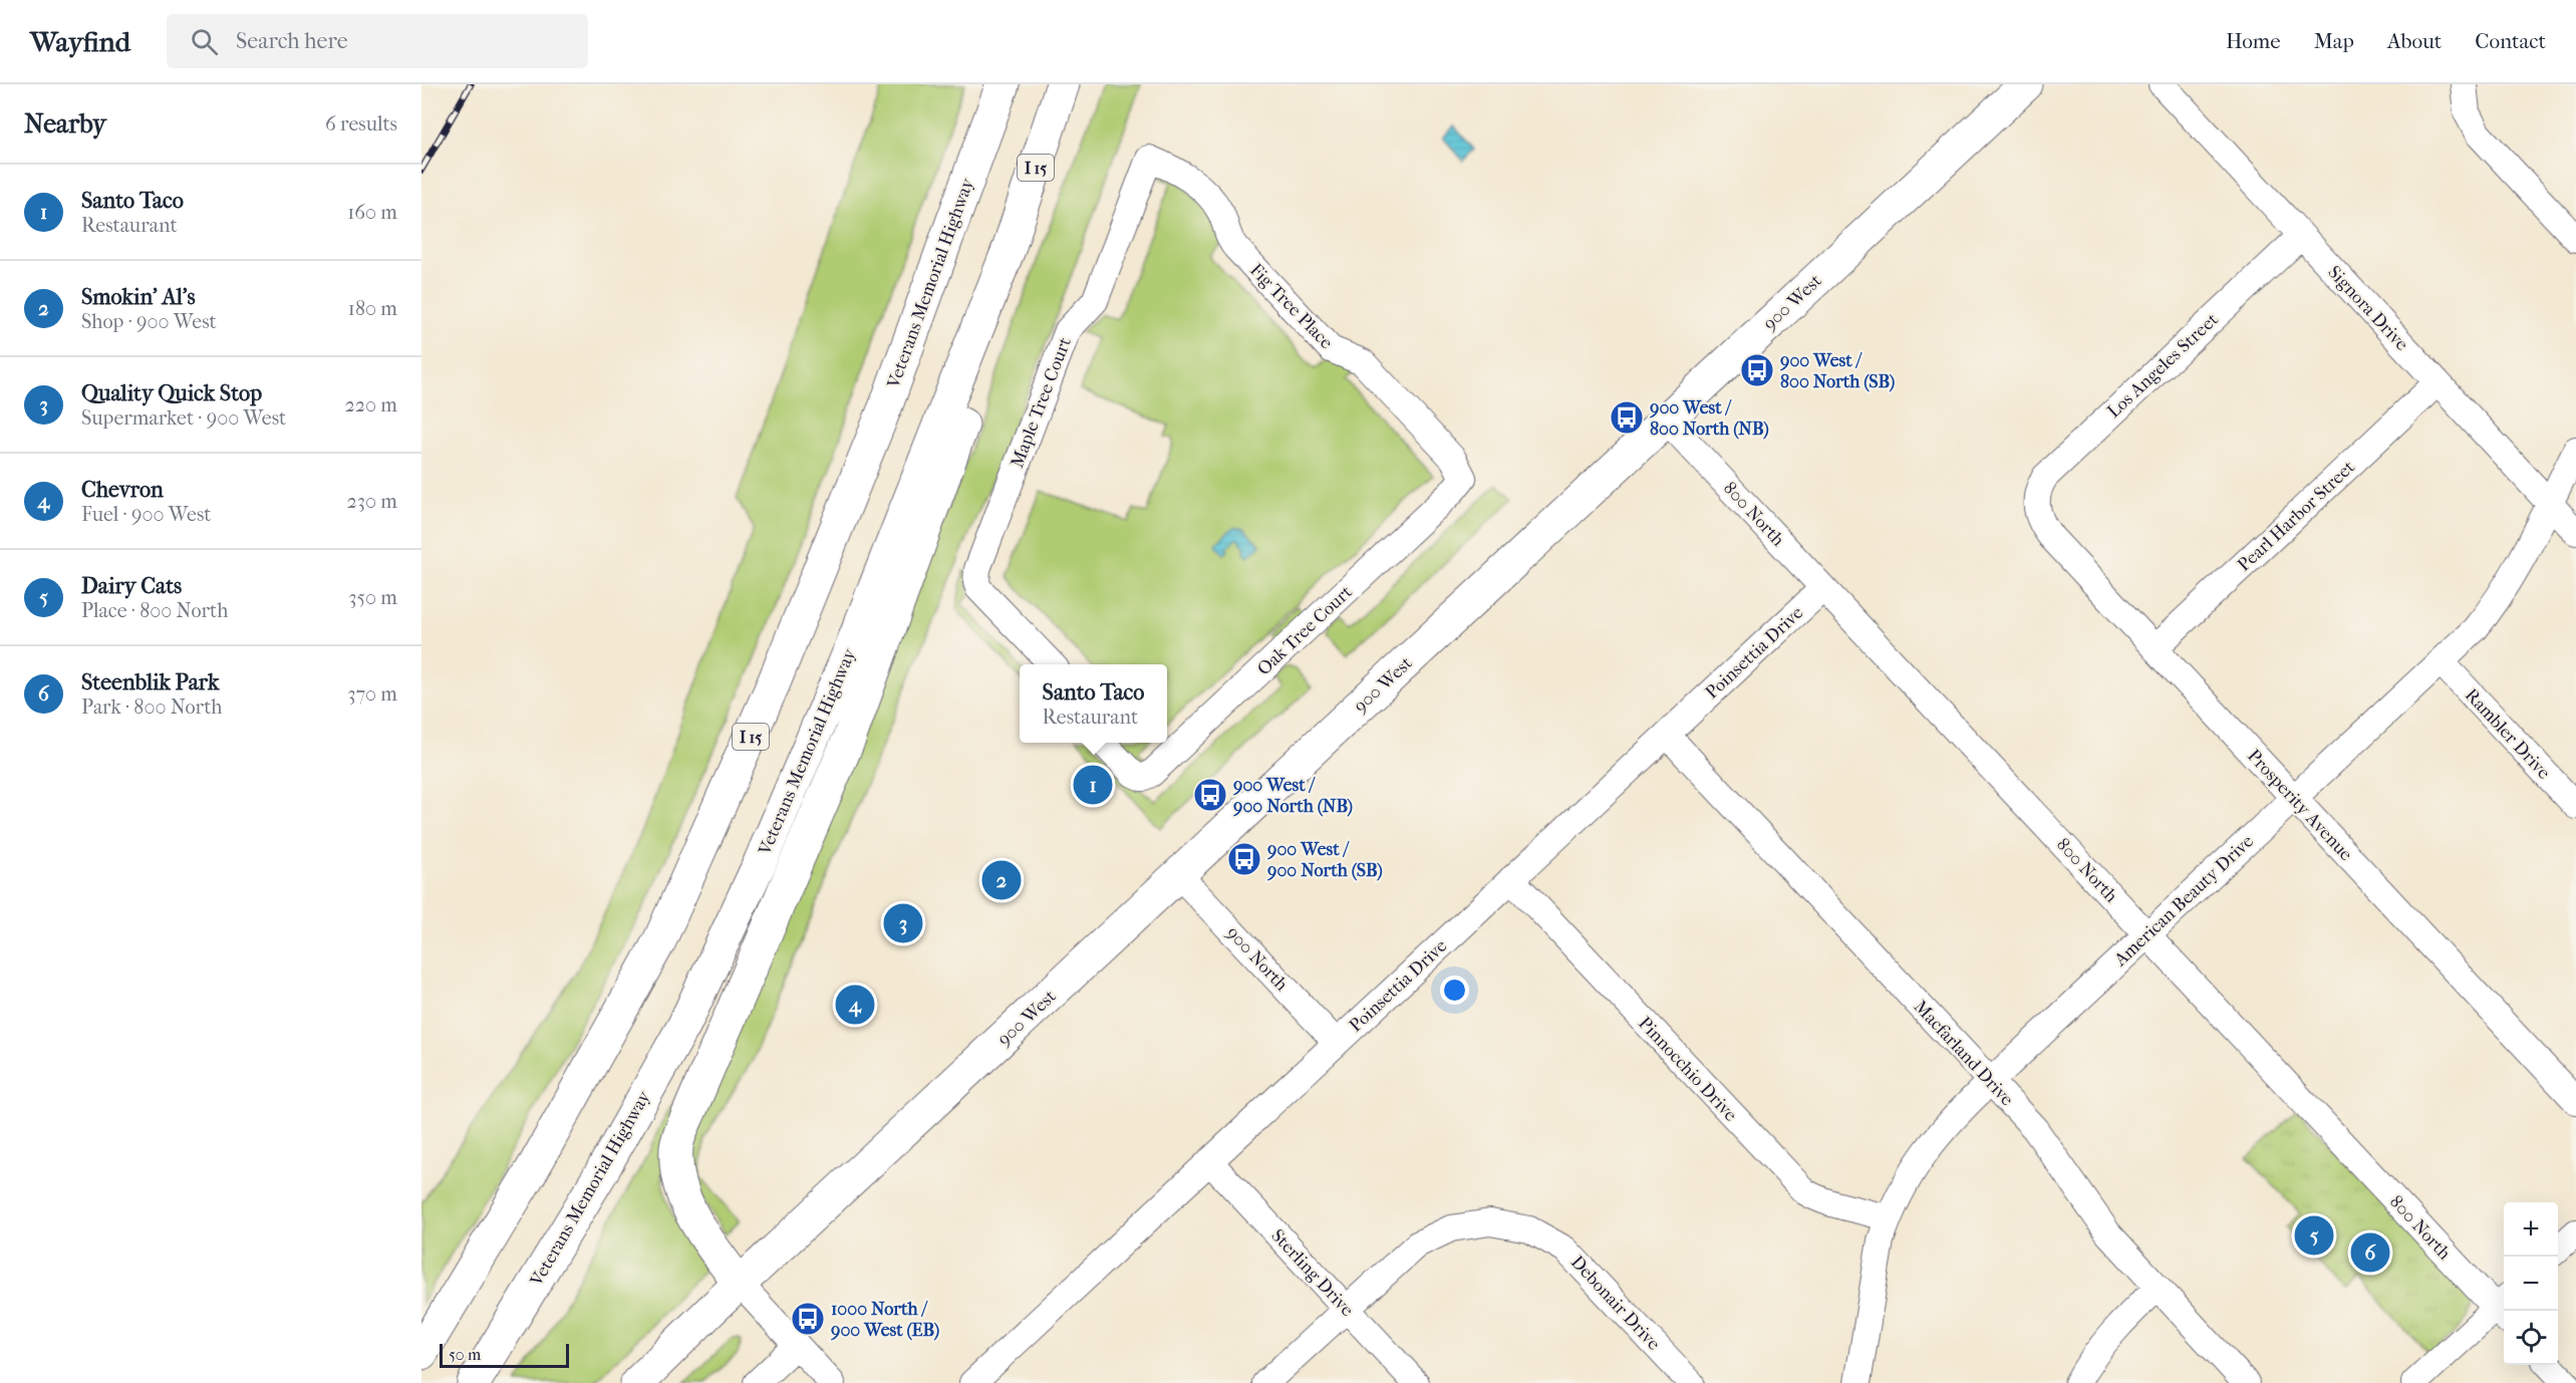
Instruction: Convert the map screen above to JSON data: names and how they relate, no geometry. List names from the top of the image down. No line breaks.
{"streets":{"main road":["I 15","Veterans Memorial Highway","900 West"],"street":["Fig Tree Place","Signora Drive","Los Angeles Street","Maple Tree Court","800 North","Pearl Harbor Street","Oak Tree Court","Poinsettia Drive","Rambler Drive","Prosperity Avenue","American Beauty Drive","900 North","Macfarland Drive","Pinnocchio Drive","Sterling Drive","Debonair Drive"]},"crossings":[["900 West","800 North"],["900 West","900 North"],["Fig Tree Place","Maple Tree Court"],["Fig Tree Place","Oak Tree Court"],["Signora Drive","Los Angeles Street"],["Signora Drive","Pearl Harbor Street"],["Signora Drive","American Beauty Drive"],["Los Angeles Street","Prosperity Avenue"],["800 North","Poinsettia Drive"],["800 North","American Beauty Drive"],["Pearl Harbor Street","Prosperity Avenue"],["Poinsettia Drive","900 North"],["Poinsettia Drive","Macfarland Drive"],["Poinsettia Drive","Pinnocchio Drive"],["Poinsettia Drive","Sterling Drive"],["Rambler Drive","American Beauty Drive"],["Prosperity Avenue","American Beauty Drive"],["American Beauty Drive","Macfarland Drive"],["American Beauty Drive","Pinnocchio Drive"],["Sterling Drive","Debonair Drive"]],"places":{"bus stop":["900 West / 800 North (SB)","900 West / 800 North (NB)","900 West / 900 North (NB)","900 West / 900 North (SB)","1000 North / 900 West (EB)"]},"scale_bar":"50 m","page":{"header":"Wayfind","search":"Search here","nav":["Home","Map","About","Contact"],"heading":["Nearby","6 results"],"list":[{"mark":"1","name":"Santo Taco","note":"Restaurant","value":"160 m"},{"mark":"2","name":"Smokin' Al's","note":"Shop · 900 West","value":"180 m"},{"mark":"3","name":"Quality Quick Stop","note":"Supermarket · 900 West","value":"220 m"},{"mark":"4","name":"Chevron","note":"Fuel · 900 West","value":"230 m"},{"mark":"5","name":"Dairy Cats","note":"Place · 800 North","value":"350 m"},{"mark":"6","name":"Steenblik Park","note":"Park · 800 North","value":"370 m"}],"popup":["Santo Taco","Restaurant"],"pins":["1","2","3","4","5","6"],"map_buttons":["+","−"],"scale":"50 m"}}
